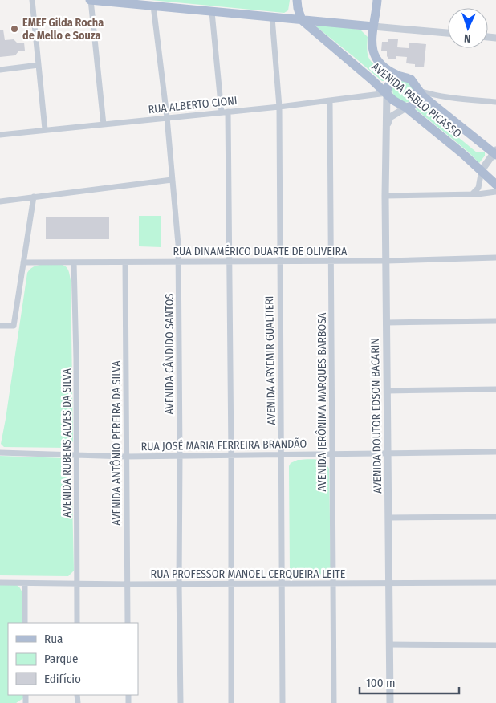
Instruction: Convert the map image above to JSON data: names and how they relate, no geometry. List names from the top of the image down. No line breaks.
{"streets":{"main road":["AVENIDA PABLO PICASSO"],"street":["RUA ALBERTO CIONI","RUA DINAMÉRICO DUARTE DE OLIVEIRA","AVENIDA CÂNDIDO SANTOS","AVENIDA ARYEMIR GUALTIERI","AVENIDA JERÔNIMA MARQUES BARBOSA","AVENIDA DOUTOR EDSON BACARIN","AVENIDA RUBENS ALVES DA SILVA","AVENIDA ANTÔNIO PEREIRA DA SILVA","RUA JOSÉ MARIA FERREIRA BRANDÃO","RUA PROFESSOR MANOEL CERQUEIRA LEITE"]},"crossings":[["AVENIDA PABLO PICASSO","RUA ALBERTO CIONI"],["AVENIDA PABLO PICASSO","AVENIDA DOUTOR EDSON BACARIN"],["RUA ALBERTO CIONI","AVENIDA CÂNDIDO SANTOS"],["RUA ALBERTO CIONI","AVENIDA ARYEMIR GUALTIERI"],["RUA ALBERTO CIONI","AVENIDA JERÔNIMA MARQUES BARBOSA"],["RUA ALBERTO CIONI","AVENIDA DOUTOR EDSON BACARIN"],["RUA DINAMÉRICO DUARTE DE OLIVEIRA","AVENIDA CÂNDIDO SANTOS"],["RUA DINAMÉRICO DUARTE DE OLIVEIRA","AVENIDA ARYEMIR GUALTIERI"],["RUA DINAMÉRICO DUARTE DE OLIVEIRA","AVENIDA JERÔNIMA MARQUES BARBOSA"],["RUA DINAMÉRICO DUARTE DE OLIVEIRA","AVENIDA DOUTOR EDSON BACARIN"],["RUA DINAMÉRICO DUARTE DE OLIVEIRA","AVENIDA RUBENS ALVES DA SILVA"],["RUA DINAMÉRICO DUARTE DE OLIVEIRA","AVENIDA ANTÔNIO PEREIRA DA SILVA"],["AVENIDA CÂNDIDO SANTOS","RUA JOSÉ MARIA FERREIRA BRANDÃO"],["AVENIDA CÂNDIDO SANTOS","RUA PROFESSOR MANOEL CERQUEIRA LEITE"],["AVENIDA ARYEMIR GUALTIERI","RUA JOSÉ MARIA FERREIRA BRANDÃO"],["AVENIDA ARYEMIR GUALTIERI","RUA PROFESSOR MANOEL CERQUEIRA LEITE"],["AVENIDA JERÔNIMA MARQUES BARBOSA","RUA JOSÉ MARIA FERREIRA BRANDÃO"],["AVENIDA JERÔNIMA MARQUES BARBOSA","RUA PROFESSOR MANOEL CERQUEIRA LEITE"],["AVENIDA DOUTOR EDSON BACARIN","RUA JOSÉ MARIA FERREIRA BRANDÃO"],["AVENIDA DOUTOR EDSON BACARIN","RUA PROFESSOR MANOEL CERQUEIRA LEITE"],["AVENIDA RUBENS ALVES DA SILVA","RUA JOSÉ MARIA FERREIRA BRANDÃO"],["AVENIDA RUBENS ALVES DA SILVA","RUA PROFESSOR MANOEL CERQUEIRA LEITE"],["AVENIDA ANTÔNIO PEREIRA DA SILVA","RUA JOSÉ MARIA FERREIRA BRANDÃO"],["AVENIDA ANTÔNIO PEREIRA DA SILVA","RUA PROFESSOR MANOEL CERQUEIRA LEITE"]],"places":["EMEF Gilda Rocha de Mello e Souza"],"legend":["Rua","Parque","Edifício"],"scale_bar":"100 m","north":"bottom"}
